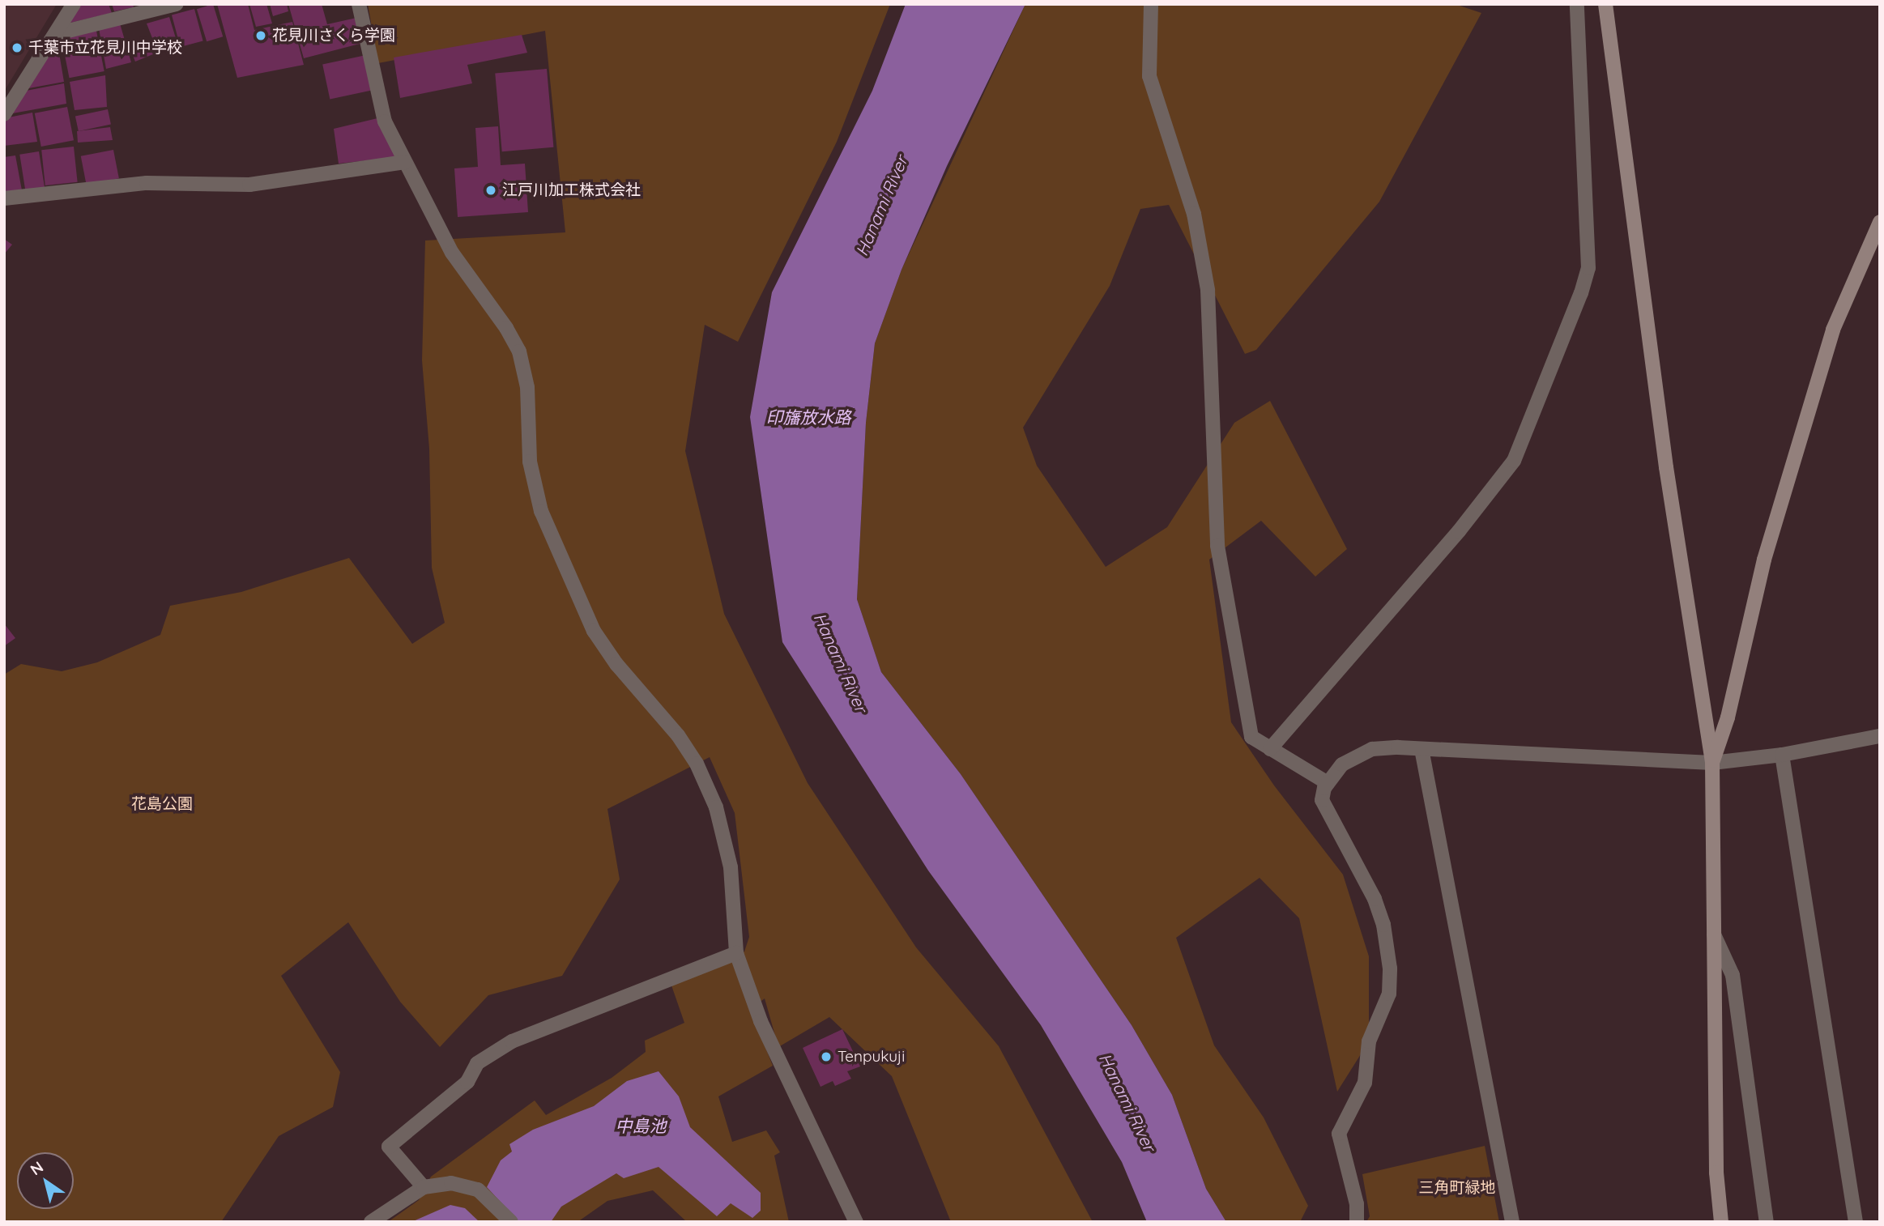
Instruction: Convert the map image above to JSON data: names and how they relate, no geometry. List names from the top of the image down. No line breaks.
{"water":["Hanami River","印旛放水路","中島池"],"parks":["花島公園","三角町緑地"],"places":["花見川さくら学園","千葉市立花見川中学校","江戸川加工株式会社","Tenpukuji"],"north":"top left"}
